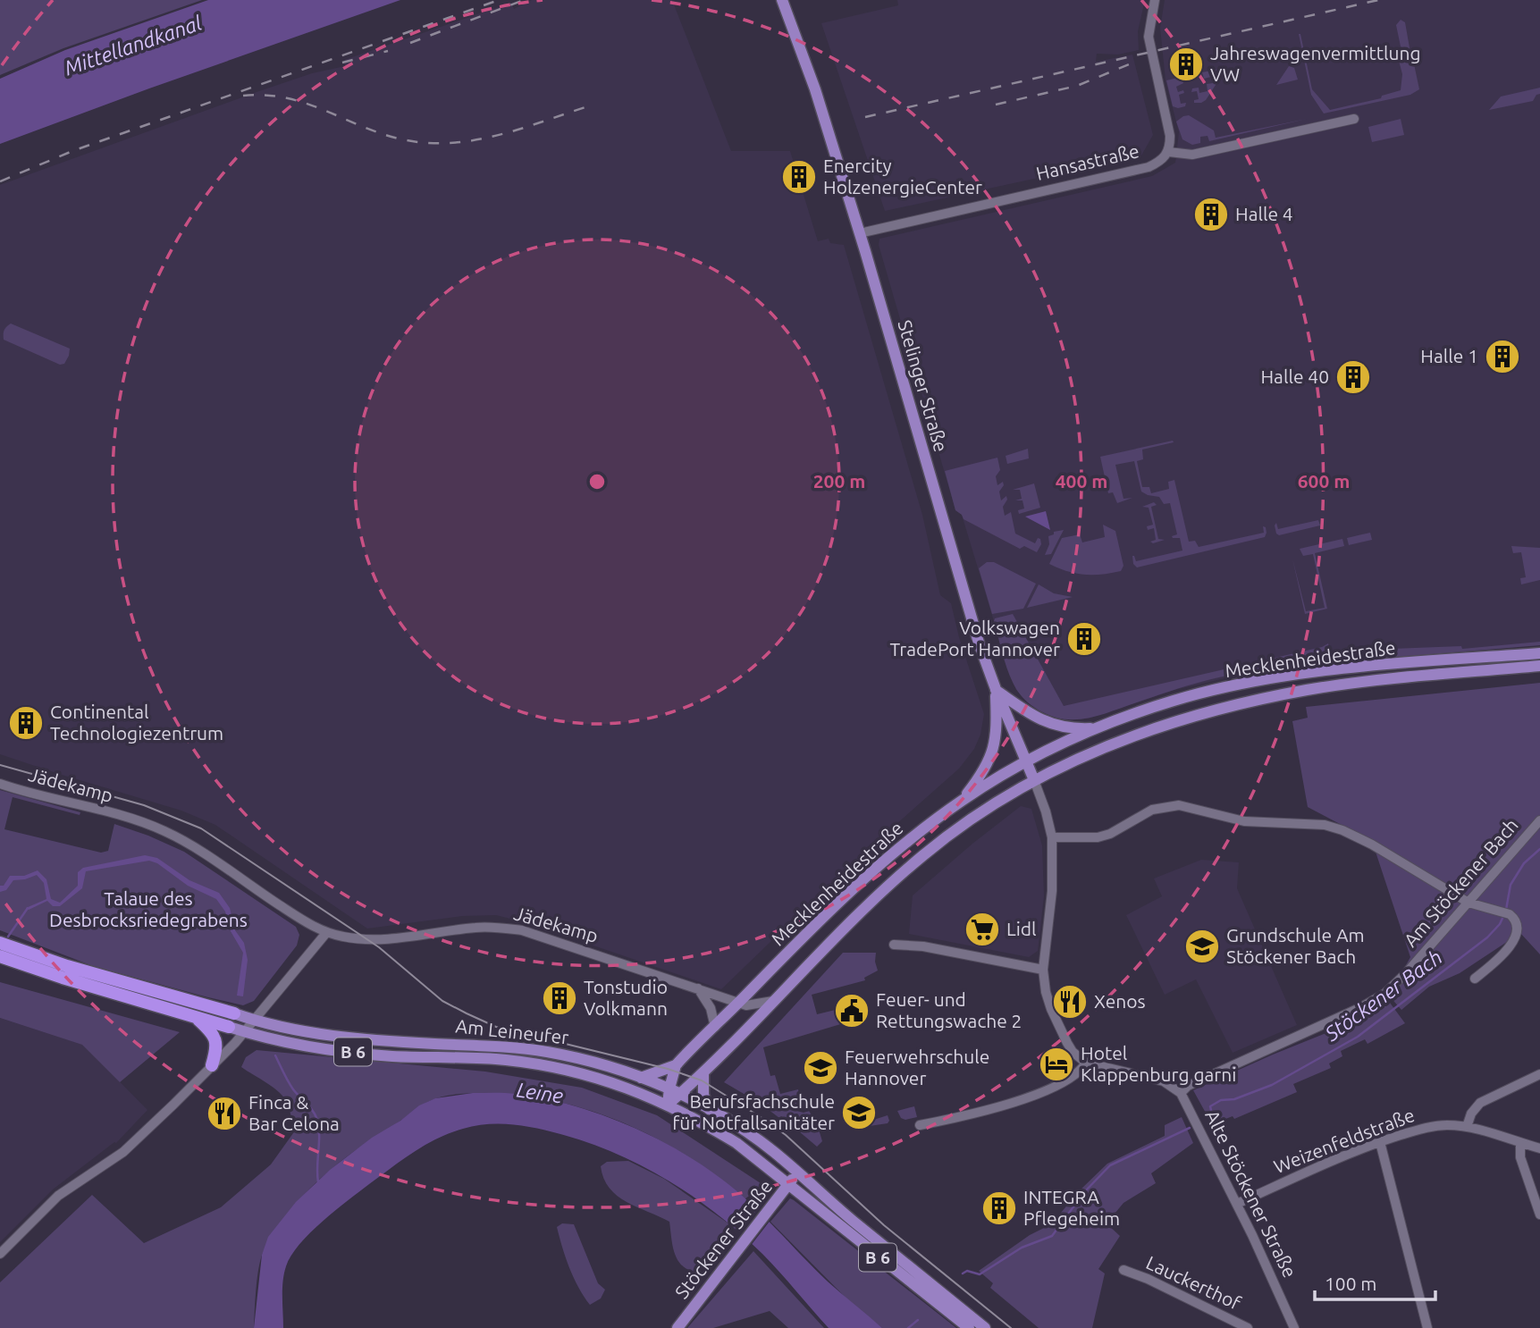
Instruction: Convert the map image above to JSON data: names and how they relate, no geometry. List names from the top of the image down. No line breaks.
{"streets":{"highway":["Am Leineufer","B 6"],"main road":["Stelinger Straße","Mecklenheidestraße","Stöckener Straße"],"street":["Hansastraße","Jädekamp","Am Stöckener Bach","Weizenfeldstraße","Alte Stöckener Straße","Lauckerthof"]},"crossings":[["Hansastraße","Stelinger Straße"],["Stelinger Straße","Mecklenheidestraße"],["Mecklenheidestraße","Jädekamp"],["Mecklenheidestraße","Am Leineufer"],["Am Stöckener Bach","Alte Stöckener Straße"],["Am Leineufer","Stöckener Straße"],["Weizenfeldstraße","Alte Stöckener Straße"]],"water":["Mittellandkanal","Stöckener Bach","Leine"],"parks":["Talaue des Desbrocksriedegrabens"],"places":{"building":["Jahreswagenvermittlung VW","Enercity HolzenergieCenter","Halle 4","Halle 1","Halle 40","Volkswagen TradePort Hannover","Continental Technologiezentrum","Tonstudio Volkmann","INTEGRA Pflegeheim"],"supermarket":["Lidl"],"school or university":["Grundschule Am Stöckener Bach","Feuerwehrschule Hannover","Berufsfachschule für Notfallsanitäter"],"restaurant":["Xenos","Finca & Bar Celona"],"public building":["Feuer- und Rettungswache 2"],"hotel":["Hotel Klappenburg garni"]},"scale_bar":"100 m","rings":["200 m","400 m","600 m"]}
